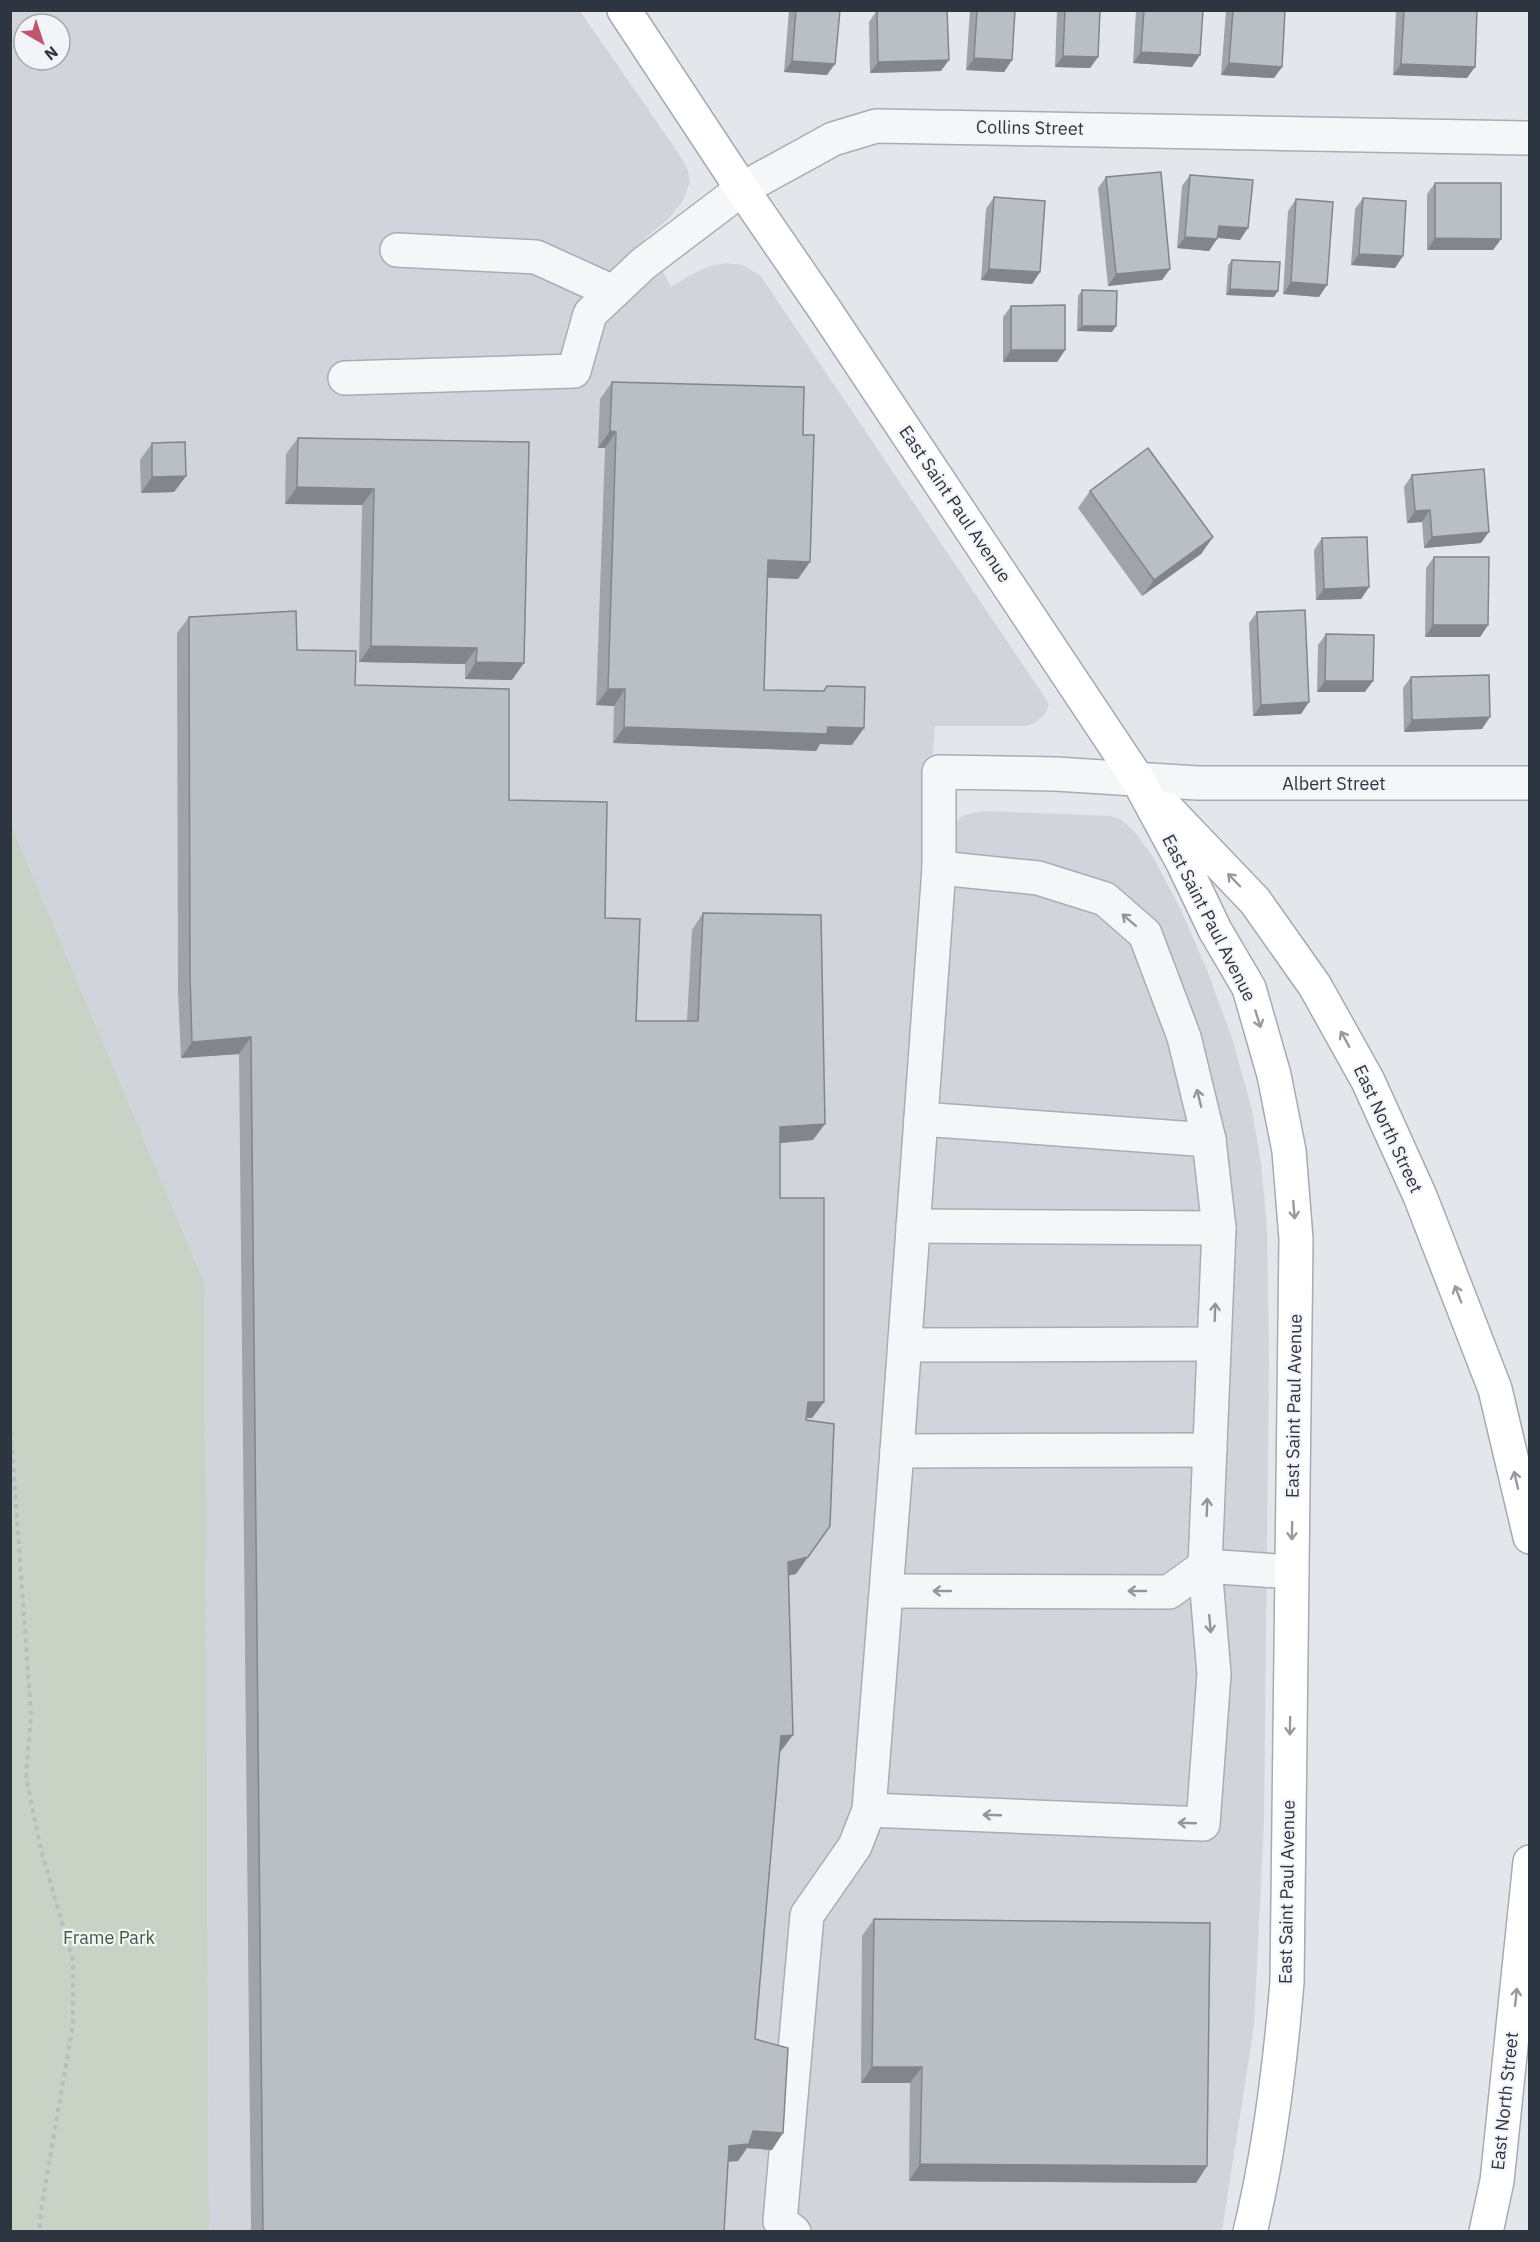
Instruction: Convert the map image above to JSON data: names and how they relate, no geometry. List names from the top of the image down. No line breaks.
{"streets":{"main road":["East Saint Paul Avenue","East North Street"],"street":["Collins Street","Albert Street"]},"crossings":[["Collins Street","East Saint Paul Avenue"],["East Saint Paul Avenue","Albert Street"],["East Saint Paul Avenue","East North Street"],["Albert Street","East North Street"]],"one_way":["East Saint Paul Avenue","East North Street"],"parks":["Frame Park"],"north":"bottom right"}
